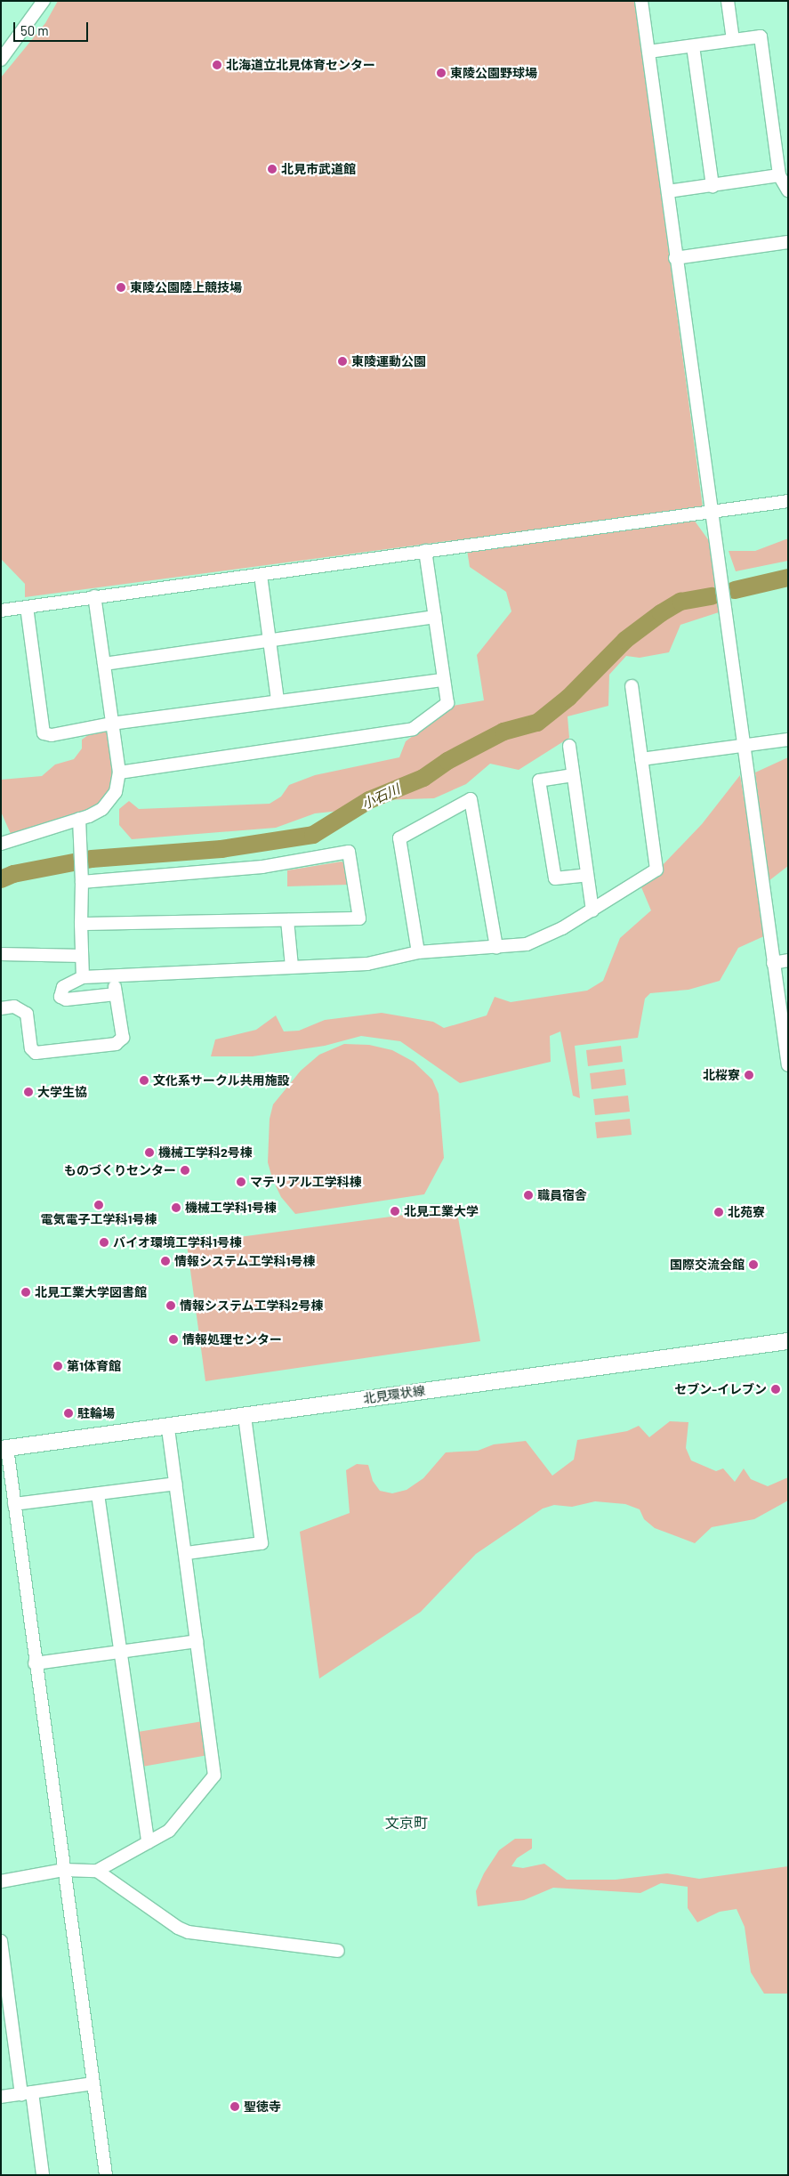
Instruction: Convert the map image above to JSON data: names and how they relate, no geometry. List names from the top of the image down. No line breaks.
{"streets":{"main road":["北見環状線"]},"districts":["文京町"],"water":["小石川"],"places":["北海道立北見体育センター","東陵公園野球場","北見市武道館","東陵公園陸上競技場","東陵運動公園","北桜寮","文化系サークル共用施設","大学生協","機械工学科2号棟","ものづくりセンター","マテリアル工学科棟","職員宿舎","電気電子工学科1号棟","機械工学科1号棟","北見工業大学","北苑寮","バイオ環境工学科1号棟","情報システム工学科1号棟","国際交流会館","北見工業大学図書館","情報システム工学科2号棟","情報処理センター","第1体育館","セブン-イレブン","駐輪場","聖徳寺"],"scale_bar":"50 m"}
